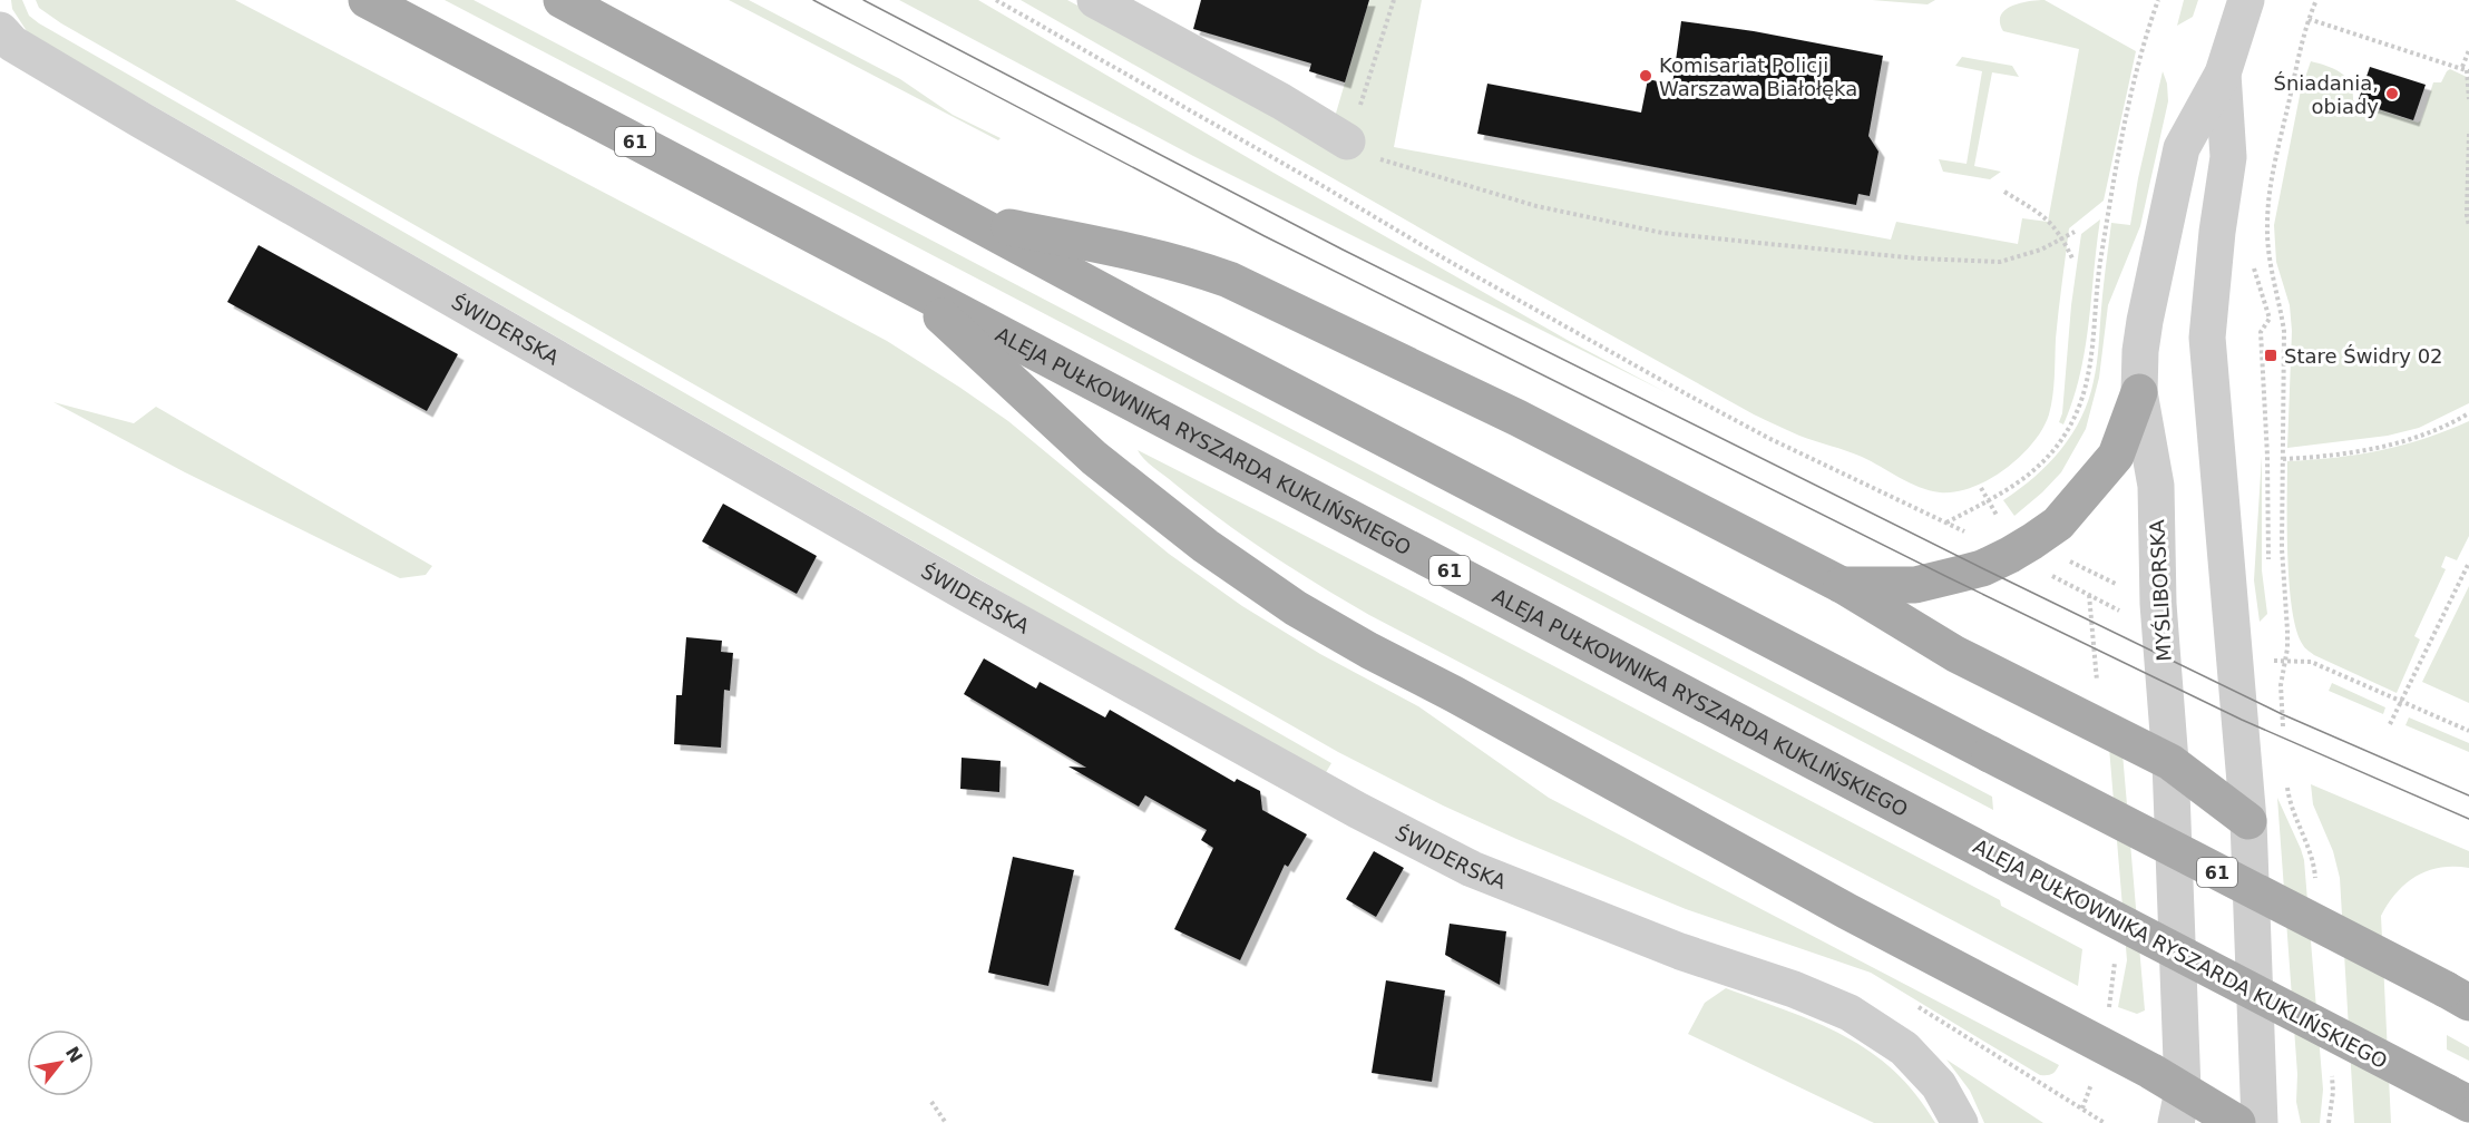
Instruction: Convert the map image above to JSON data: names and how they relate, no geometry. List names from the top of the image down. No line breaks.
{"streets":{"main road":["61","ALEJA PUŁKOWNIKA RYSZARDA KUKLIŃSKIEGO"],"street":["ŚWIDERSKA","MYŚLIBORSKA"]},"places":{"other":["Komisariat Policji Warszawa Białołęka","Śniadania, obiady"],"transit":["Stare Świdry 02"]},"north":"top right"}
